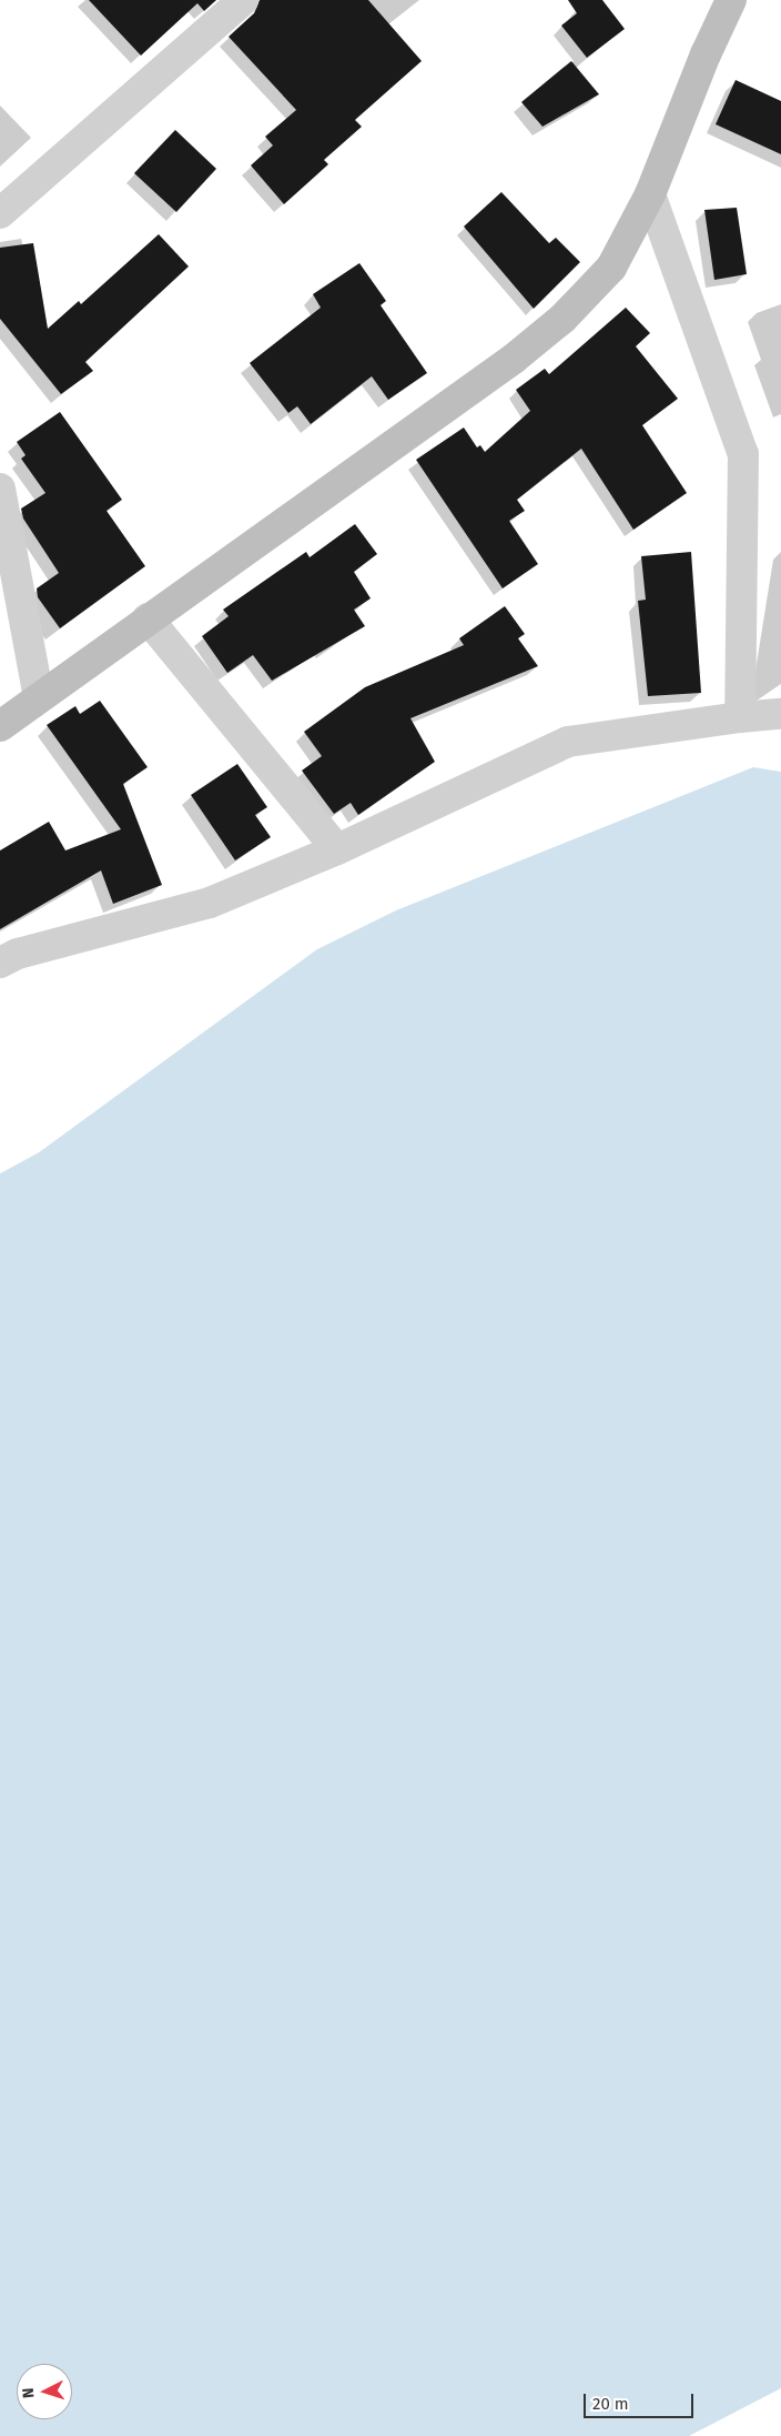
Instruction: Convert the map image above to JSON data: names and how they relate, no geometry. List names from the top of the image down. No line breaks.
{"scale_bar":"20 m","north":"left"}
